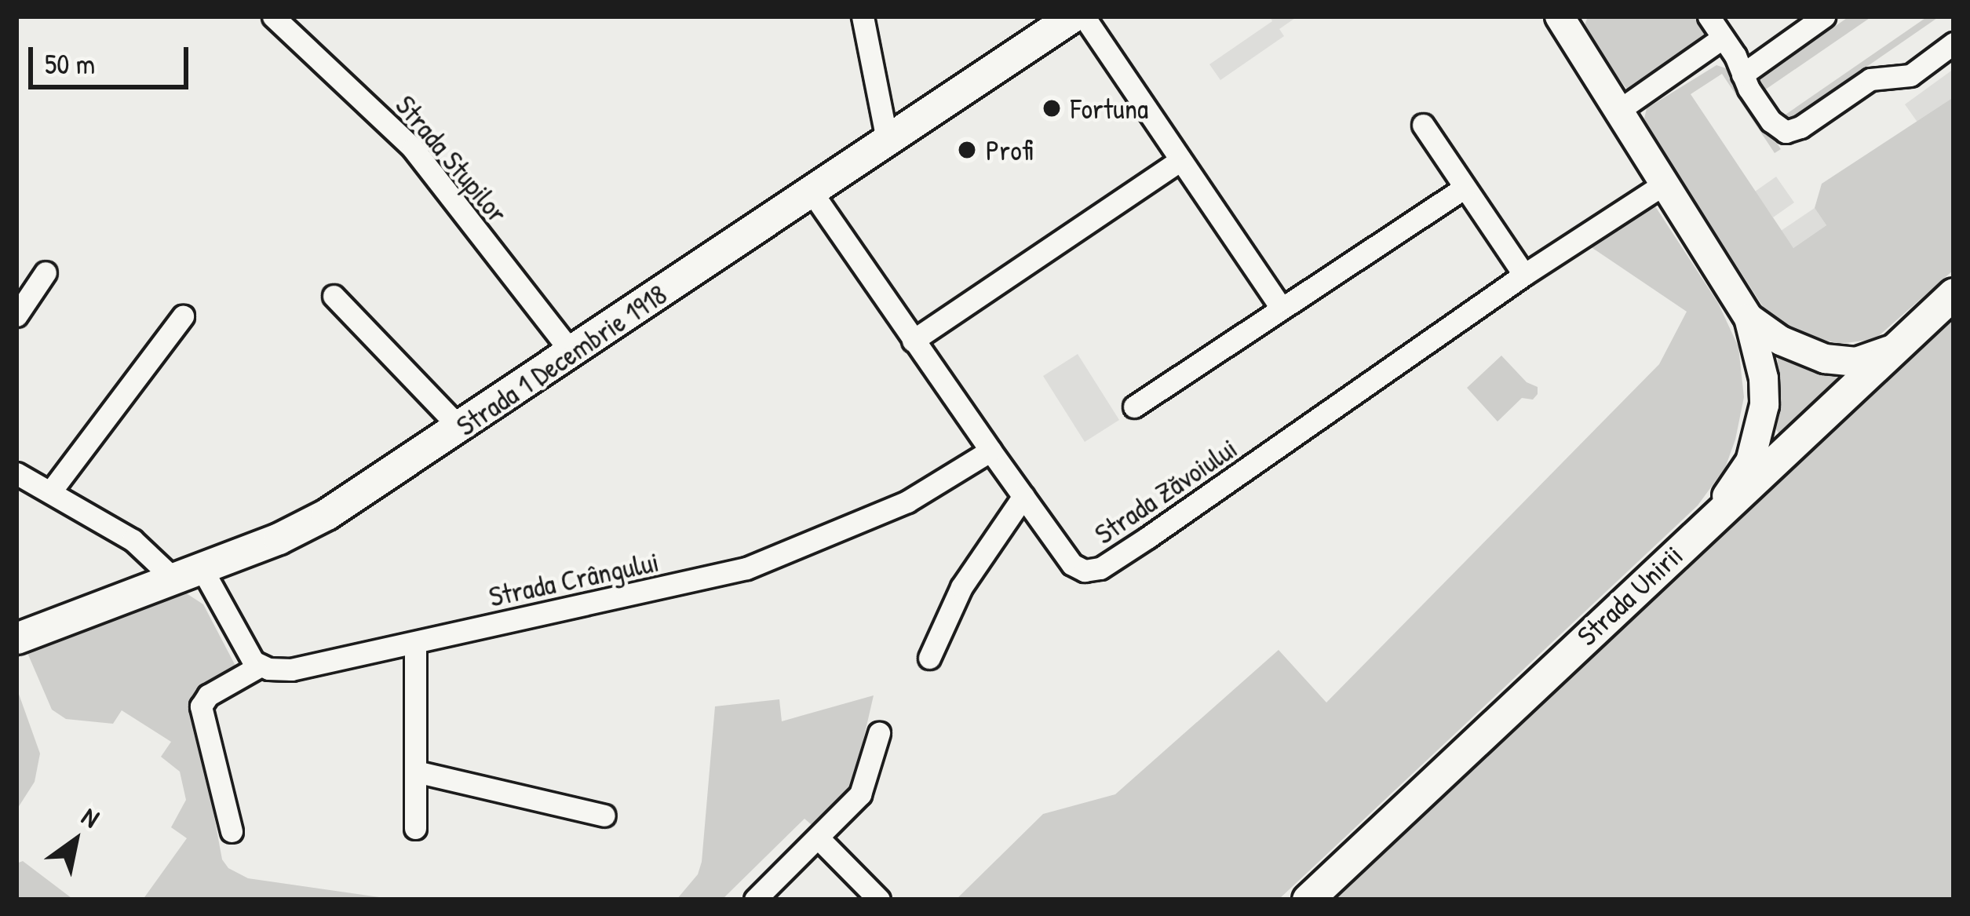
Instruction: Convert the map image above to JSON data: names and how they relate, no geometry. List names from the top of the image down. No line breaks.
{"streets":{"main road":["Strada 1 Decembrie 1918","Strada Unirii"],"street":["Strada Stupilor","Strada Zăvoiului","Strada Crângului"]},"crossings":[["Strada Stupilor","Strada 1 Decembrie 1918"],["Strada 1 Decembrie 1918","Strada Zăvoiului"],["Strada Zăvoiului","Strada Crângului"]],"places":["Fortuna","Profi"],"scale_bar":"50 m","north":"top right"}
